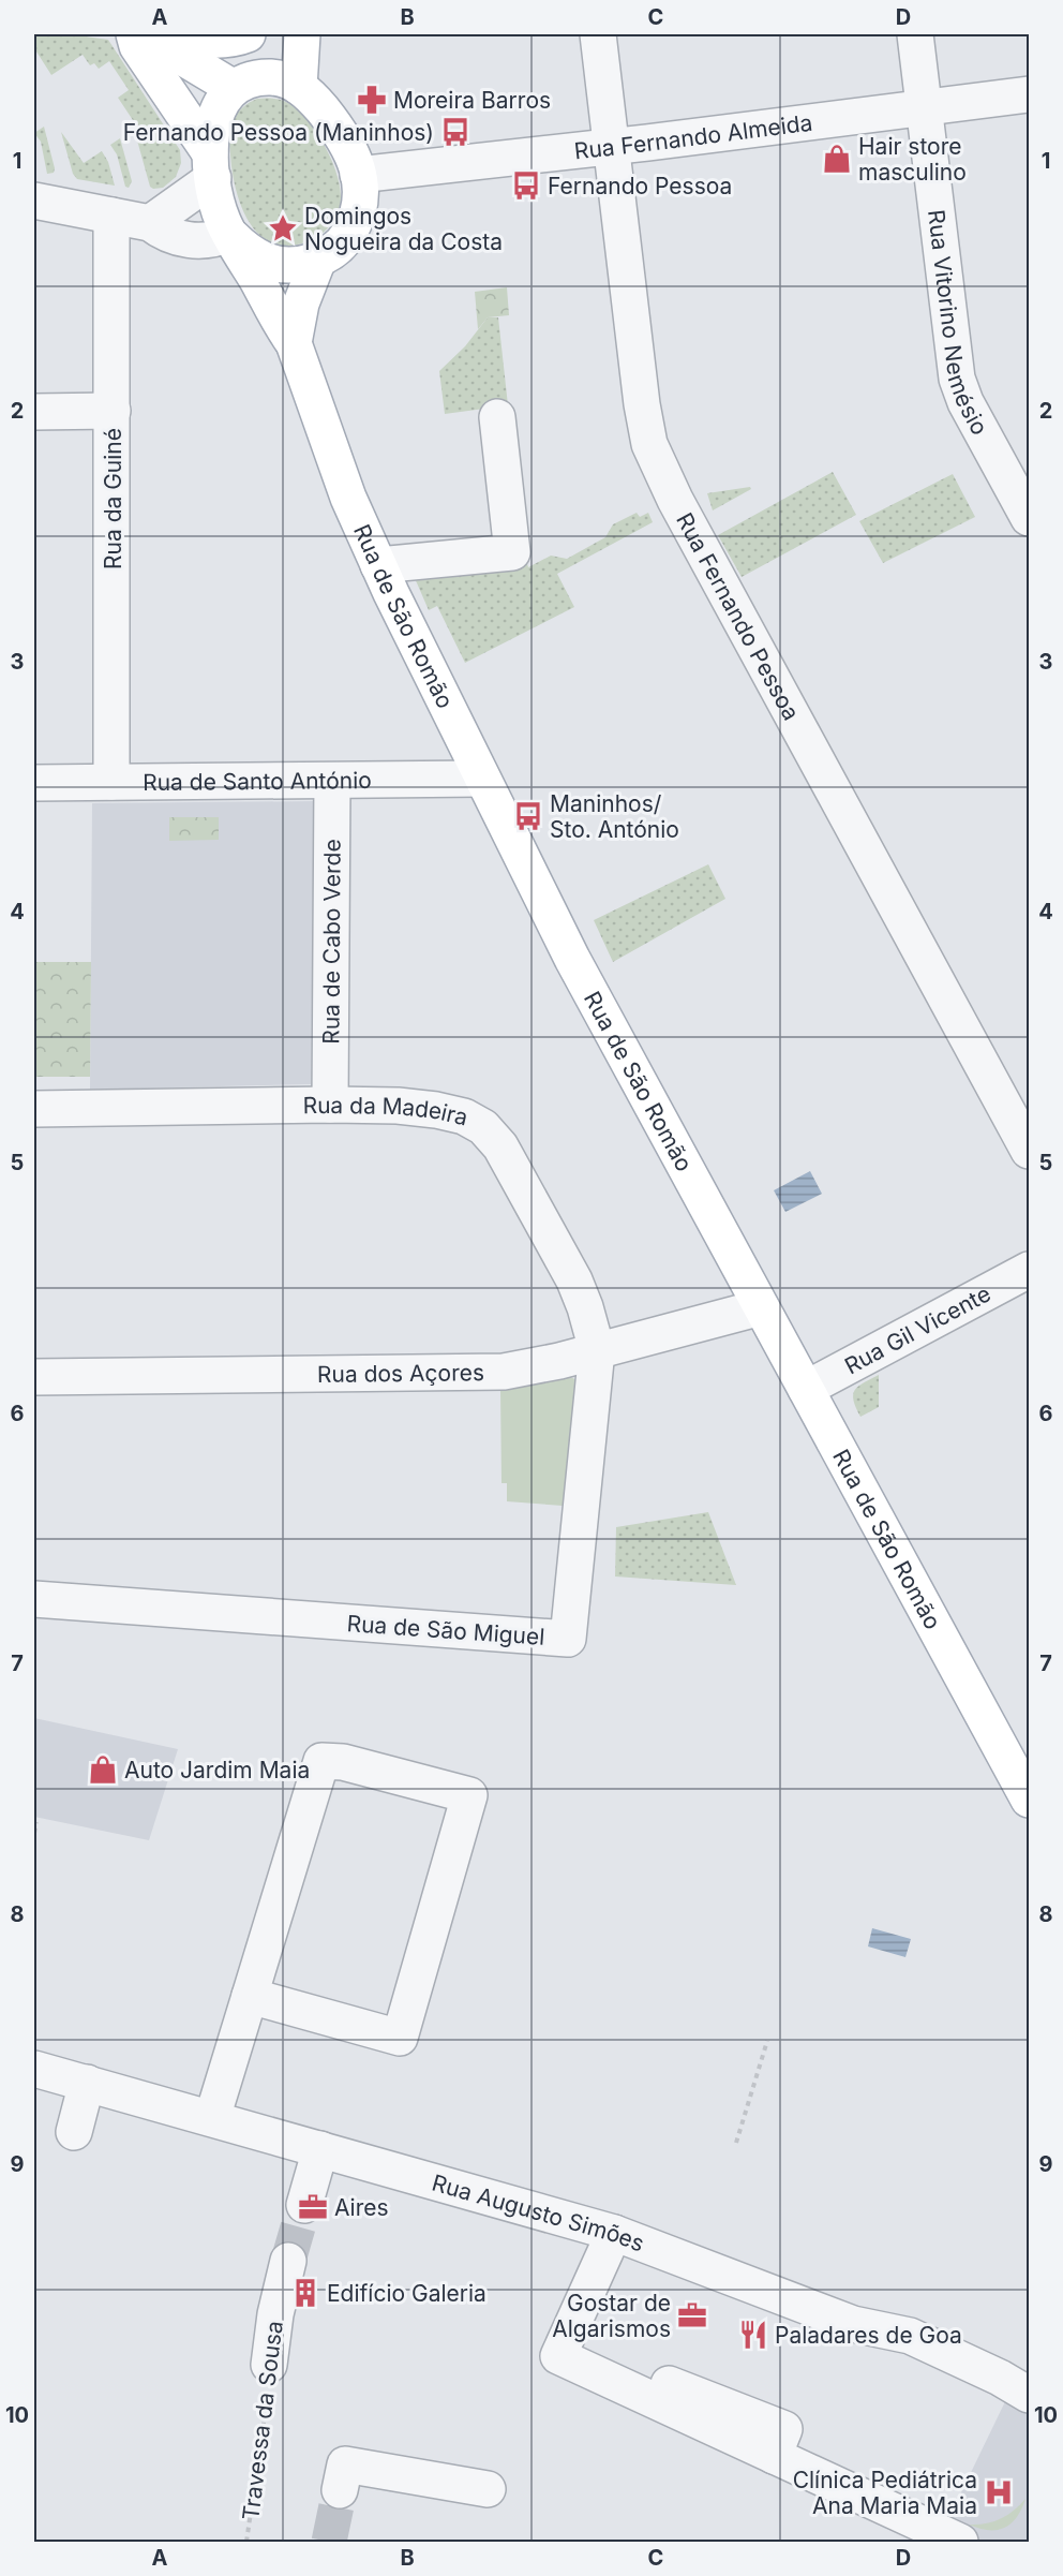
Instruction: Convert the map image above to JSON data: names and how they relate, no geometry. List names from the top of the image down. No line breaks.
{"streets":{"main road":["Rua de São Romão"],"street":["Rua Fernando Almeida","Rua Vitorino Nemésio","Rua da Guiné","Rua Fernando Pessoa","Rua de Santo António","Rua de Cabo Verde","Rua da Madeira","Rua Gil Vicente","Rua dos Açores","Rua de São Miguel","Rua Augusto Simões","Travessa da Sousa"]},"crossings":[["Rua Fernando Almeida","Rua Vitorino Nemésio"],["Rua Fernando Almeida","Rua de São Romão"],["Rua Fernando Almeida","Rua Fernando Pessoa"],["Rua da Guiné","Rua de Santo António"],["Rua de São Romão","Rua de Santo António"],["Rua de São Romão","Rua Gil Vicente"],["Rua de São Romão","Rua dos Açores"],["Rua de Santo António","Rua de Cabo Verde"],["Rua de Cabo Verde","Rua da Madeira"],["Rua da Madeira","Rua dos Açores"],["Rua da Madeira","Rua de São Miguel"],["Rua dos Açores","Rua de São Miguel"]],"places":{"pharmacy":["Moreira Barros"],"bus stop":["Fernando Pessoa (Maninhos)","Fernando Pessoa","Maninhos/ Sto. António"],"shop":["Hair store masculino","Auto Jardim Maia"],"place":["Domingos Nogueira da Costa"],"office":["Aires","Gostar de Algarismos"],"building":["Edifício Galeria"],"restaurant":["Paladares de Goa"],"hospital":["Clínica Pediátrica Ana Maria Maia"]},"grid":{"columns":["A","B","C","D"],"rows":["1","2","3","4","5","6","7","8","9","10"]}}
